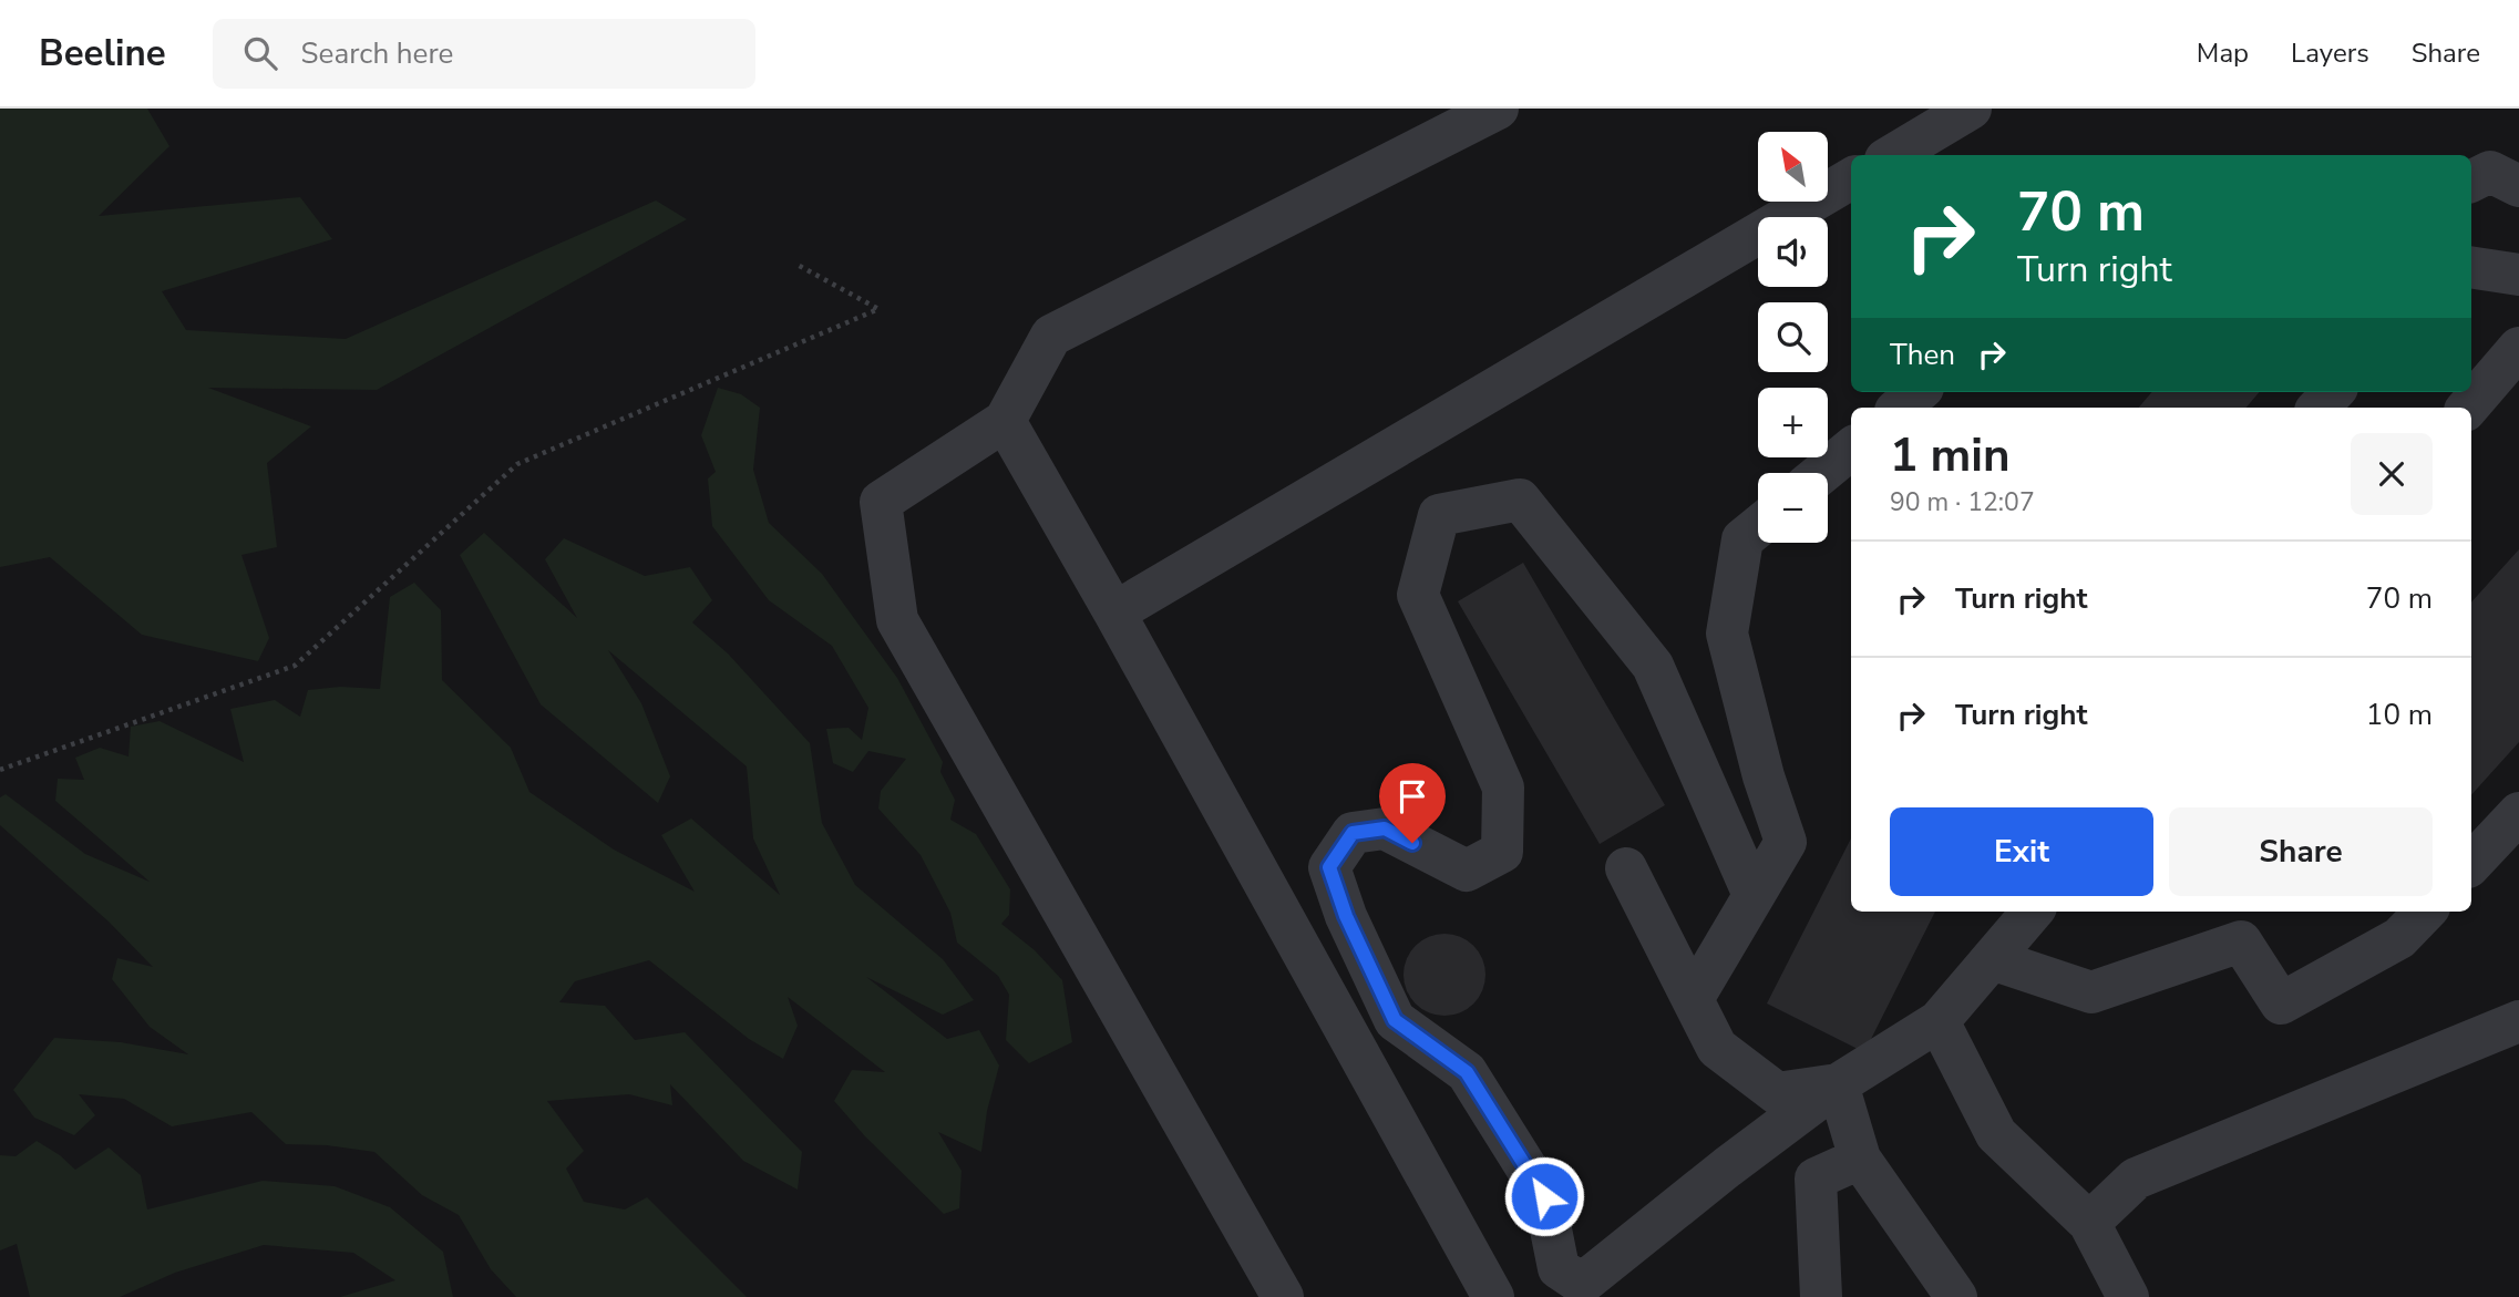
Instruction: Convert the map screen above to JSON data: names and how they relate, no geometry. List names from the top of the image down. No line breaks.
{"north":"top left","page":{"header":"Beeline","search":"Search here","nav":["Map","Layers","Share"],"map_buttons":["+","−"],"turn":["70 m","Turn right"],"then":"Then","heading":["1 min","90 m · 12:07"],"list":[{"name":"Turn right","value":"70 m"},{"name":"Turn right","value":"10 m"}],"buttons":["Exit","Share"]}}
